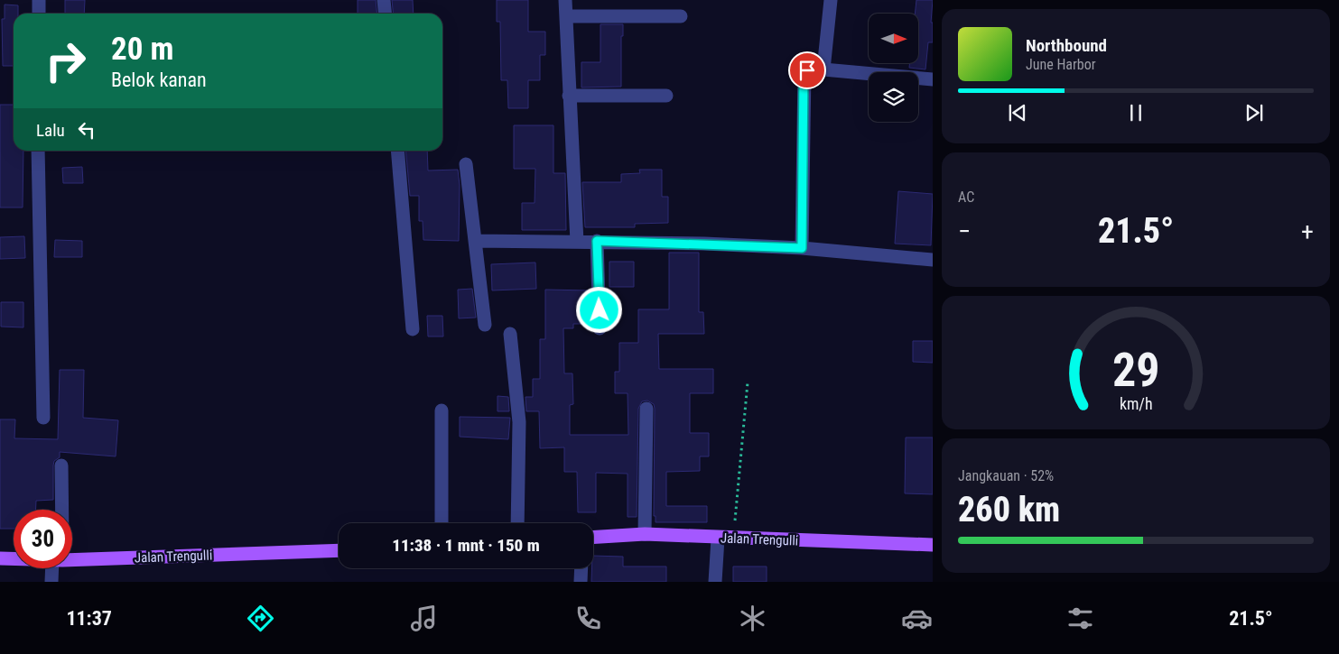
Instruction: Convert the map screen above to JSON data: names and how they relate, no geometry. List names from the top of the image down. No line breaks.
{"streets":{"main road":["Jalan Trengulli"]},"north":"right","page":{"turn":["20 m","Belok kanan"],"song":["Northbound","June Harbor"],"then":"Lalu","tile":["AC",["Jangkauan · 52%","260 km"]],"heat":["−","21.5°","+"],"limit":"30","trip":"11:38 · 1 mnt · 150 m","tabs":["11:37","21.5°"],"gauge":["29","km/h"]}}
